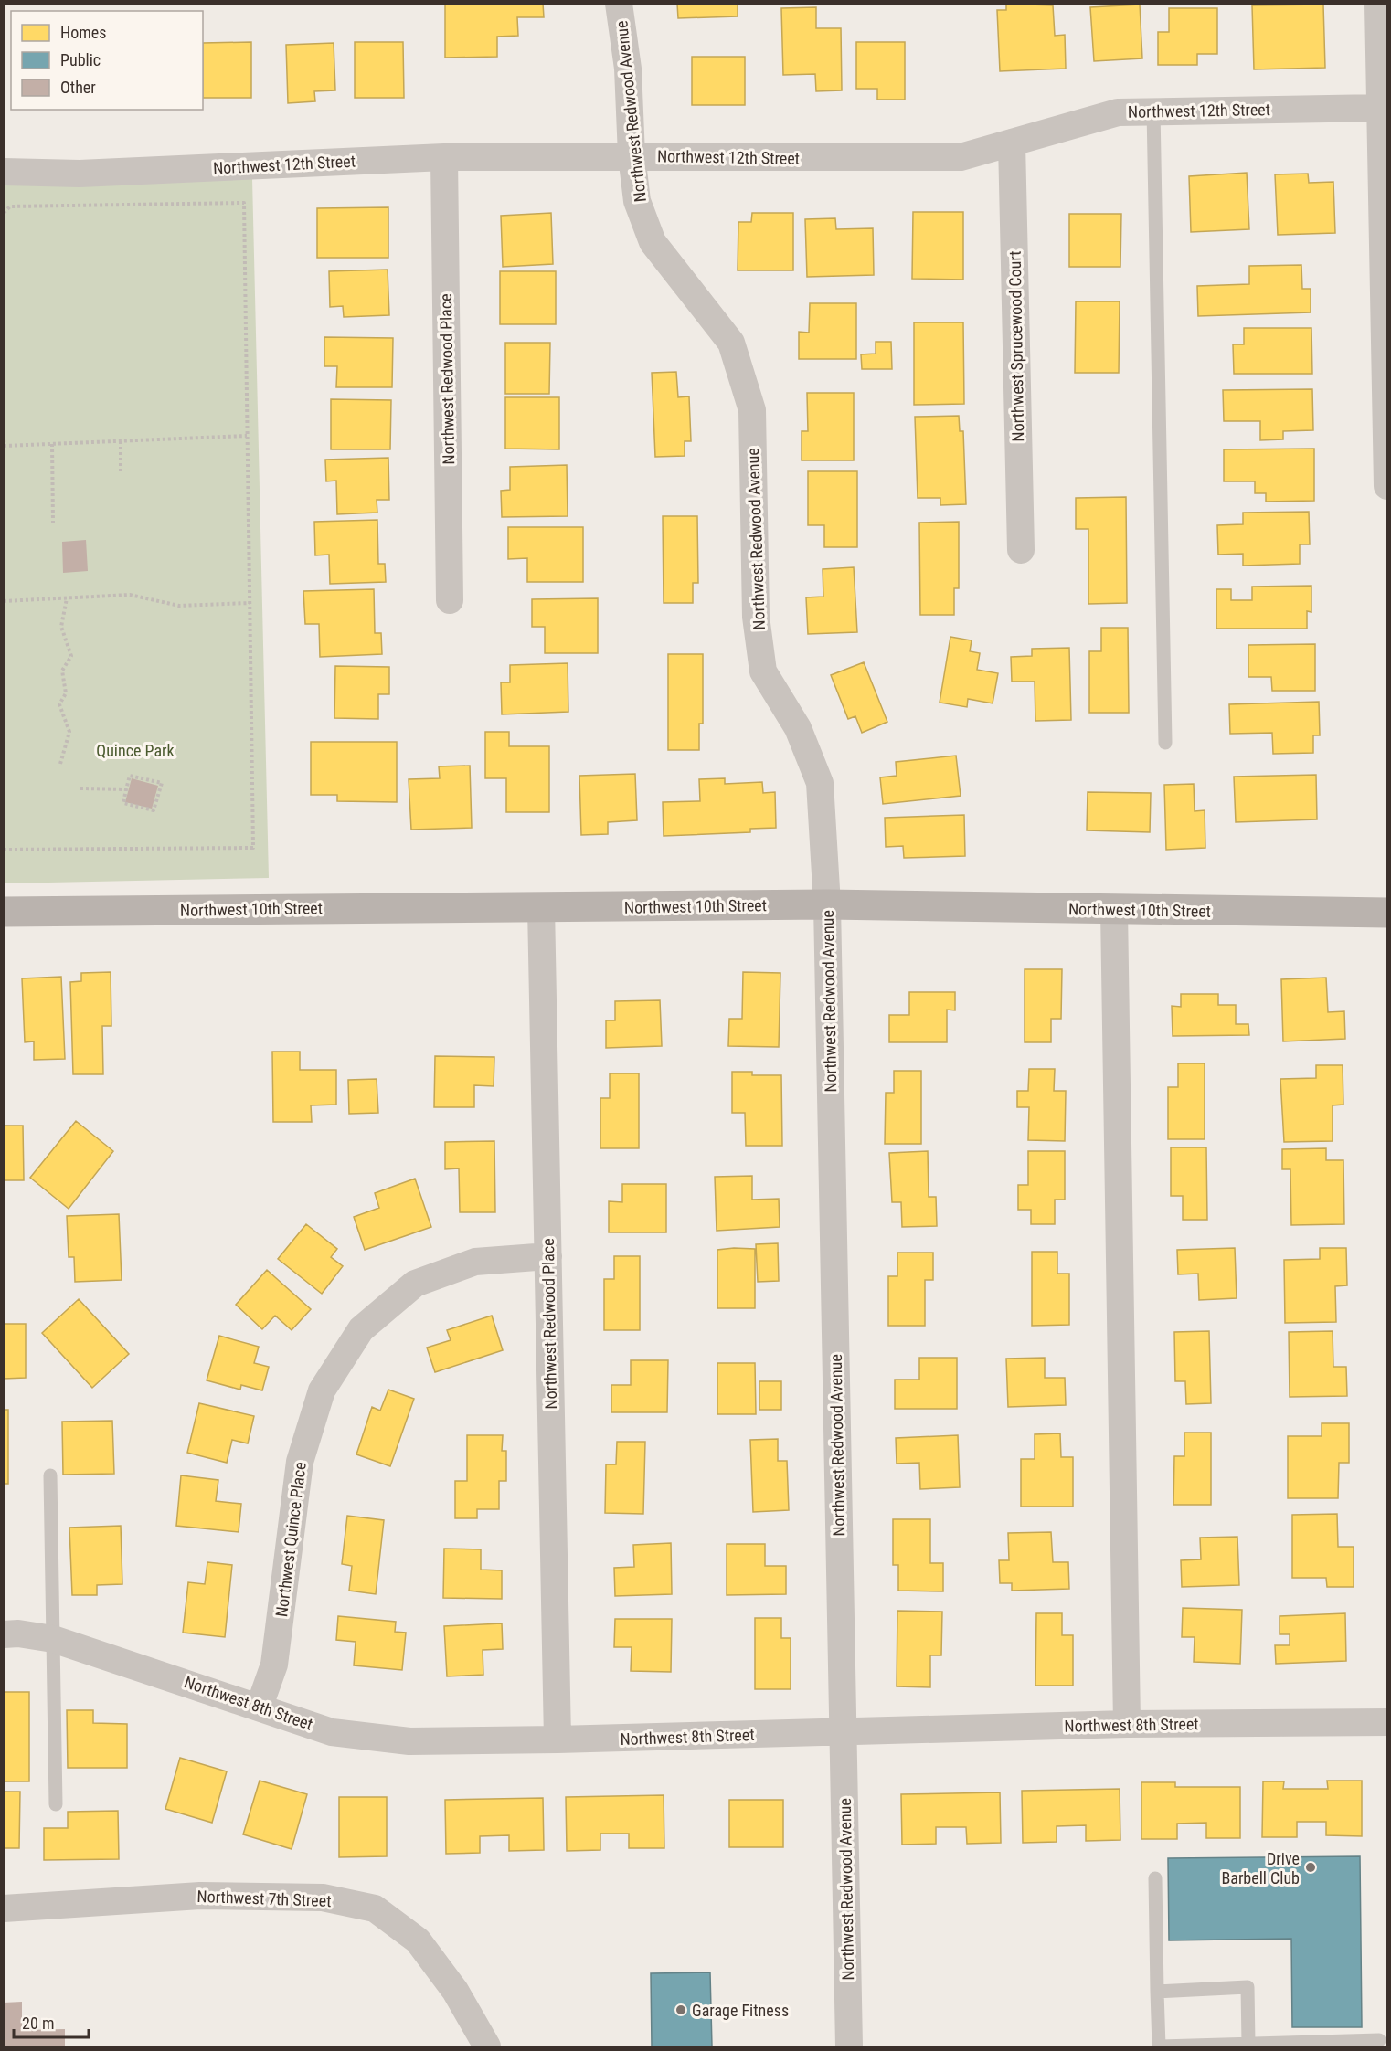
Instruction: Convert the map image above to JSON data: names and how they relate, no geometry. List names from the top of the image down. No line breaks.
{"streets":{"street":["Northwest 12th Street","Northwest Redwood Avenue","Northwest Sprucewood Court","Northwest Redwood Place","Northwest 10th Street","Northwest Quince Place","Northwest 8th Street","Northwest 7th Street"]},"crossings":[["Northwest 12th Street","Northwest Redwood Avenue"],["Northwest 12th Street","Northwest Sprucewood Court"],["Northwest 12th Street","Northwest Redwood Place"],["Northwest Redwood Avenue","Northwest 10th Street"],["Northwest Redwood Avenue","Northwest 8th Street"],["Northwest Redwood Place","Northwest 10th Street"],["Northwest Redwood Place","Northwest Quince Place"],["Northwest Redwood Place","Northwest 8th Street"],["Northwest Quince Place","Northwest 8th Street"]],"parks":["Quince Park"],"places":["Drive Barbell Club","Garage Fitness"],"legend":["Homes","Public","Other"],"scale_bar":"20 m"}
